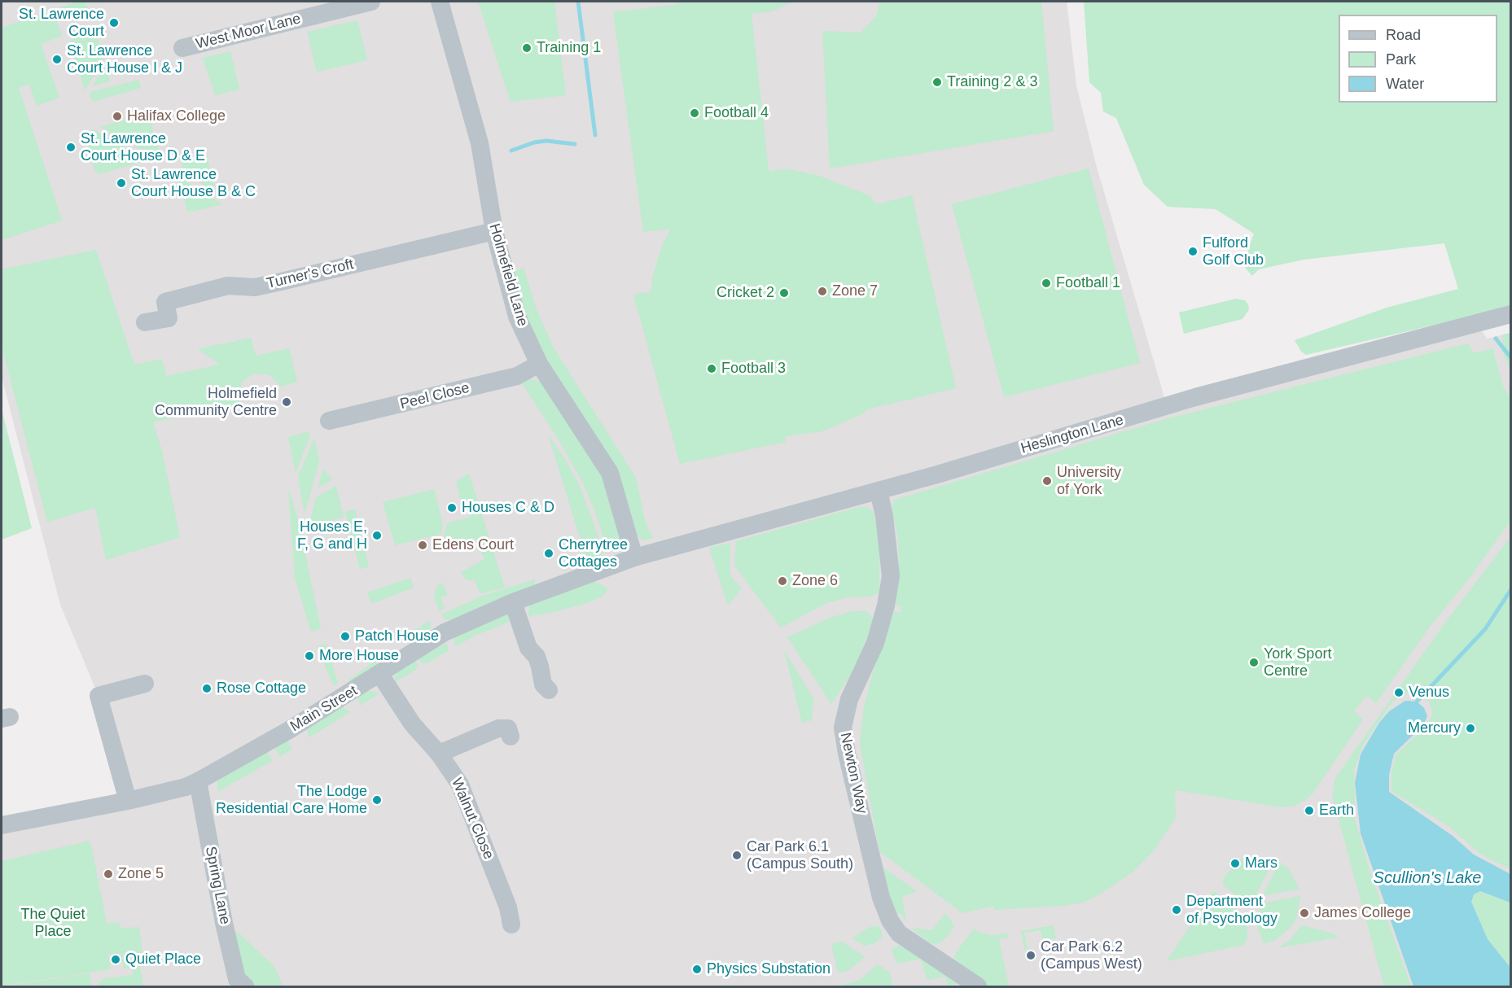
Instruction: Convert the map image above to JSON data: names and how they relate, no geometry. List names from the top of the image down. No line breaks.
{"streets":{"street":["West Moor Lane","Turner's Croft","Holmefield Lane","Peel Close","Heslington Lane","Main Street","Newton Way","Walnut Close","Spring Lane"]},"crossings":[["Turner's Croft","Holmefield Lane"],["Holmefield Lane","Peel Close"],["Holmefield Lane","Heslington Lane"],["Holmefield Lane","Main Street"],["Heslington Lane","Main Street"],["Heslington Lane","Newton Way"],["Main Street","Walnut Close"],["Main Street","Spring Lane"]],"water":["Scullion's Lake"],"parks":["The Quiet Place"],"places":["St. Lawrence Court","Training 1","St. Lawrence Court House I & J","Training 2 & 3","Football 4","Halifax College","St. Lawrence Court House D & E","St. Lawrence Court House B & C","Fulford Golf Club","Football 1","Zone 7","Cricket 2","Football 3","Holmefield Community Centre","University of York","Houses C & D","Houses E, F, G and H","Edens Court","Cherrytree Cottages","Zone 6","Patch House","More House","York Sport Centre","Rose Cottage","Venus","Mercury","The Lodge Residential Care Home","Earth","Car Park 6.1 (Campus South)","Mars","Zone 5","Department of Psychology","James College","Car Park 6.2 (Campus West)","Quiet Place","Physics Substation"],"legend":["Road","Park","Water"]}
